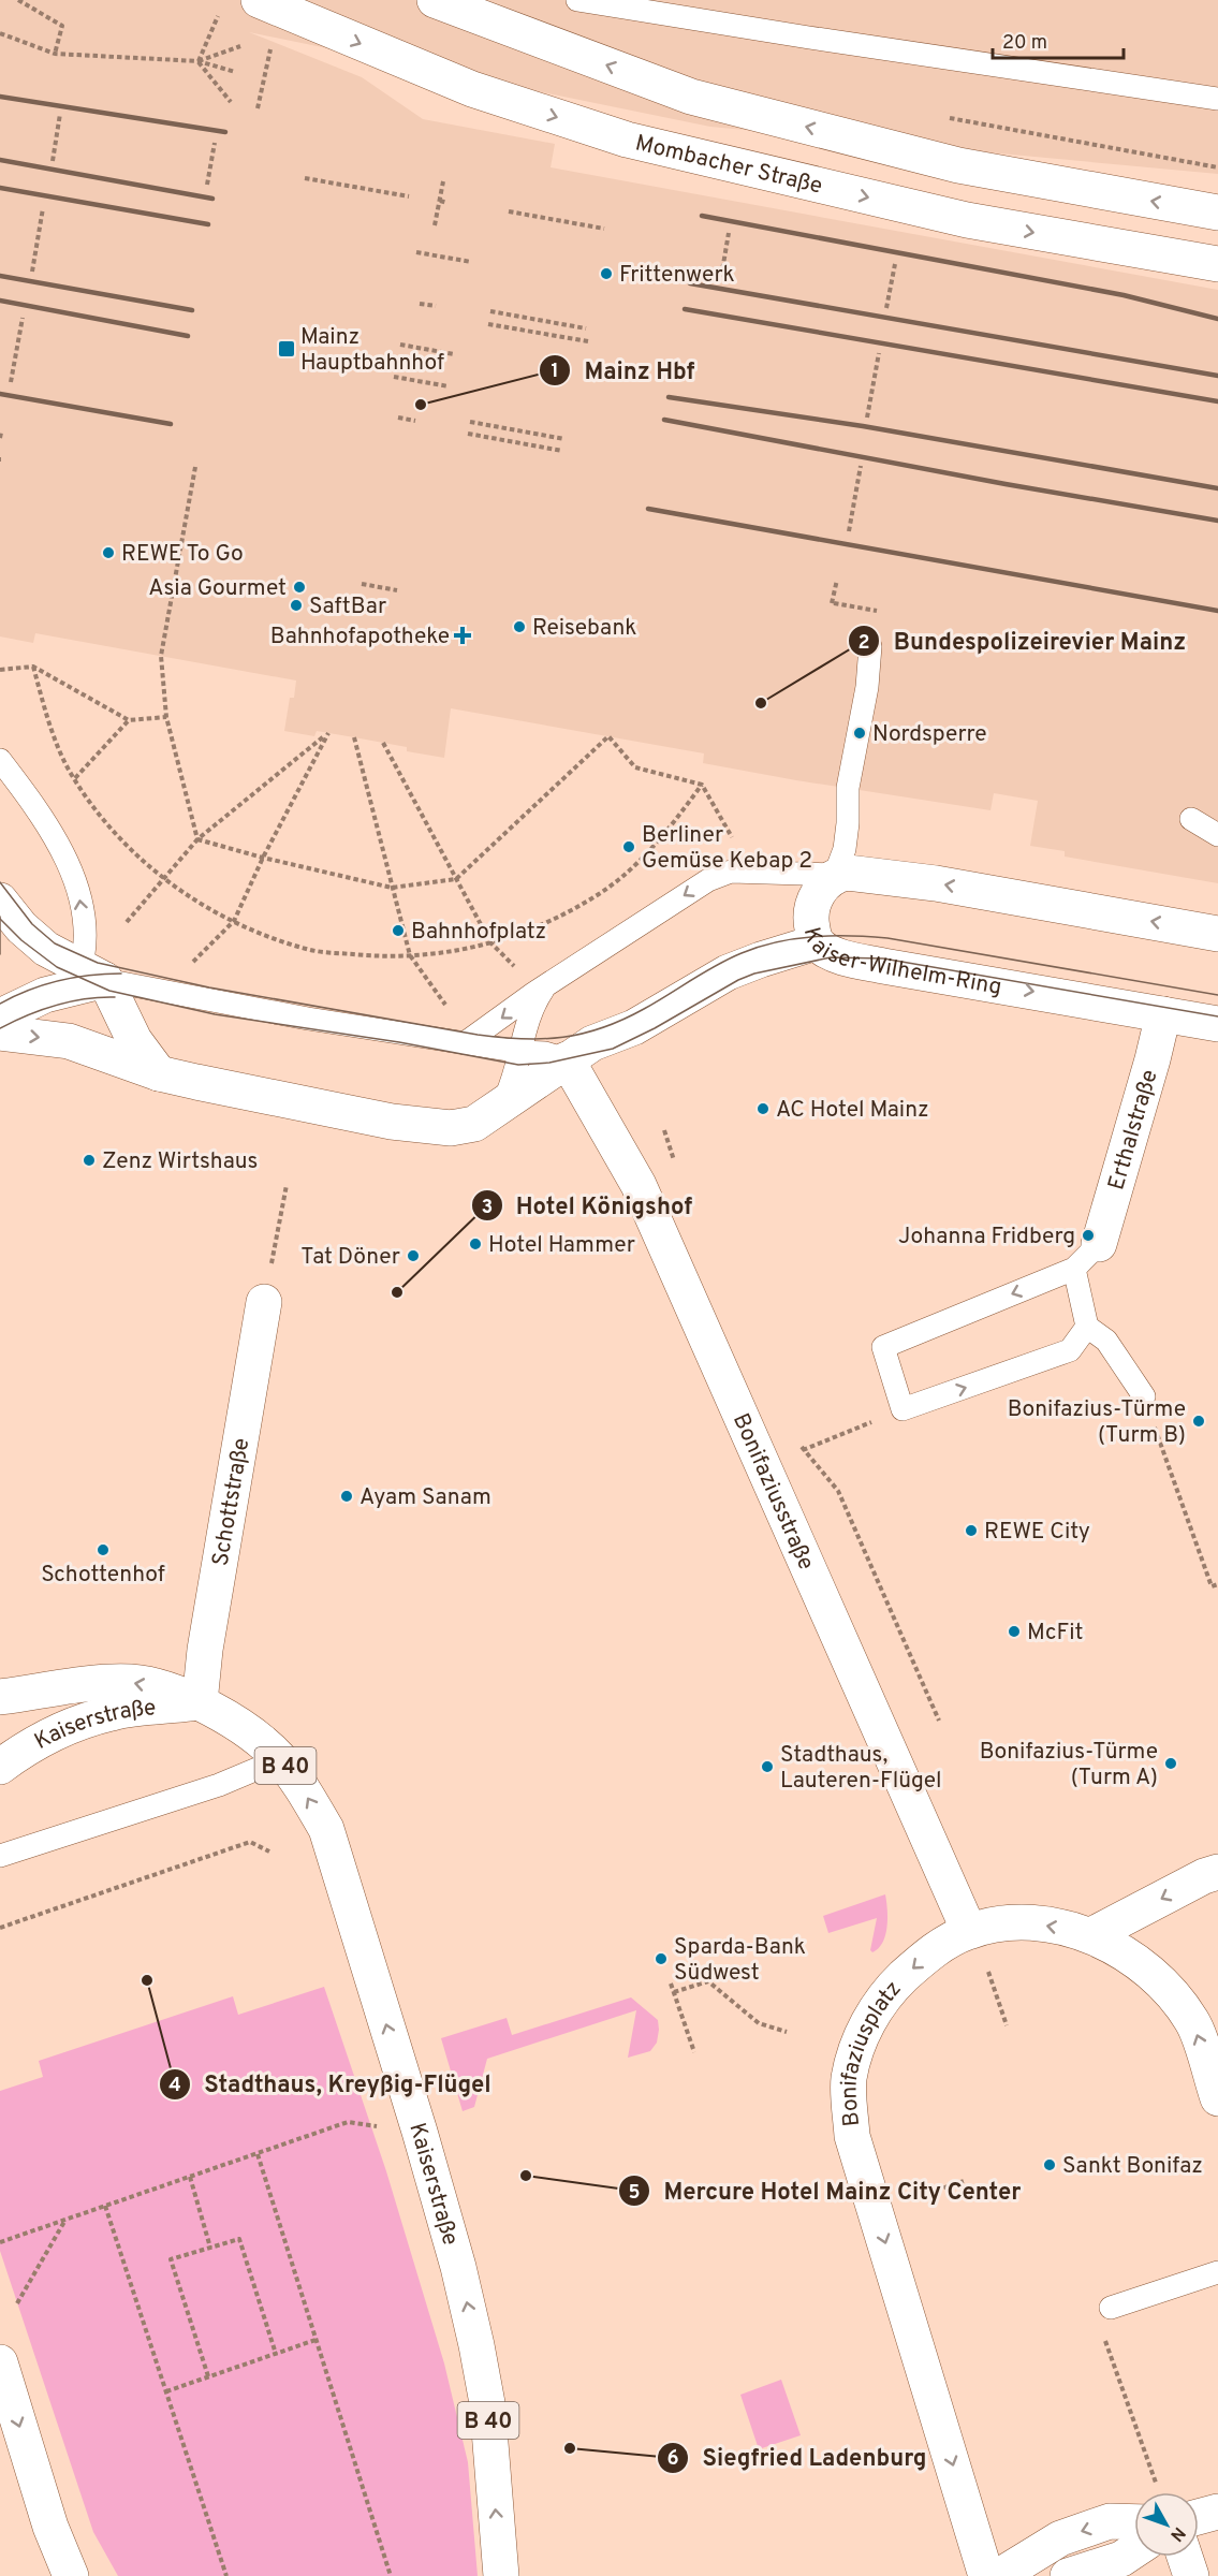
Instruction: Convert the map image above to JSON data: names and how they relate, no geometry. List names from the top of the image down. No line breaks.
{"streets":{"street":["Mombacher Straße","Kaiser-Wilhelm-Ring","Erthalstraße","Bonifaziusstraße","Schottstraße","Kaiserstraße","B 40","Bonifaziusplatz"]},"crossings":[["Kaiser-Wilhelm-Ring","Erthalstraße"],["Bonifaziusstraße","Bonifaziusplatz"],["Schottstraße","Kaiserstraße"]],"one_way":["Kaiserstraße"],"places":{"other":["Frittenwerk","Mainz Hbf","REWE To Go","Asia Gourmet","SaftBar","Reisebank","Bundespolizeirevier Mainz","Nordsperre","Berliner Gemüse Kebap 2","Bahnhofplatz","AC Hotel Mainz","Zenz Wirtshaus","Johanna Fridberg","Hotel Hammer","Tat Döner","Hotel Königshof","Bonifazius-Türme (Turm B)","Ayam Sanam","REWE City","Schottenhof","McFit","Bonifazius-Türme (Turm A)","Stadthaus, Lauteren-Flügel","Sparda-Bank Südwest","Stadthaus, Kreyßig-Flügel","Sankt Bonifaz","Mercure Hotel Mainz City Center","Siegfried Ladenburg"],"transit":["Mainz Hauptbahnhof"],"health":["Bahnhofapotheke"]},"scale_bar":"20 m","north":"bottom right"}
